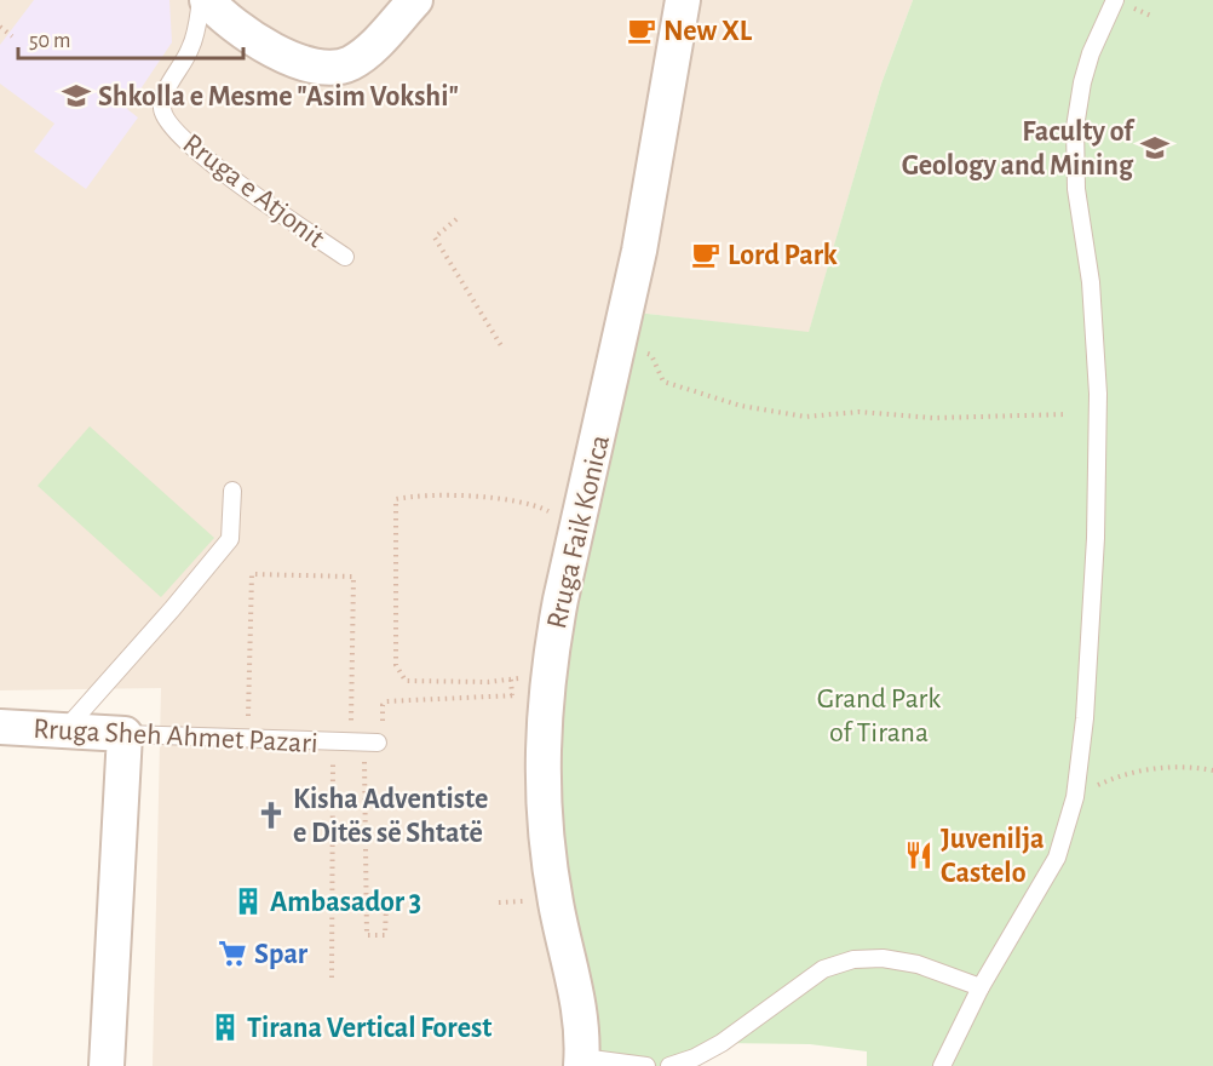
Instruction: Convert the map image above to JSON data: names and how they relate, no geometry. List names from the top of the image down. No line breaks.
{"streets":{"street":["Rruga e Atjonit","Rruga Faik Konica","Rruga Sheh Ahmet Pazari"]},"parks":["Grand Park of Tirana"],"places":{"cafe":["New XL","Lord Park"],"school or university":["Shkolla e Mesme \"Asim Vokshi\"","Faculty of Geology and Mining"],"church":["Kisha Adventiste e Ditës së Shtatë"],"restaurant":["Juvenilja Castelo"],"building":["Ambasador 3","Tirana Vertical Forest"],"supermarket":["Spar"]},"scale_bar":"50 m"}
